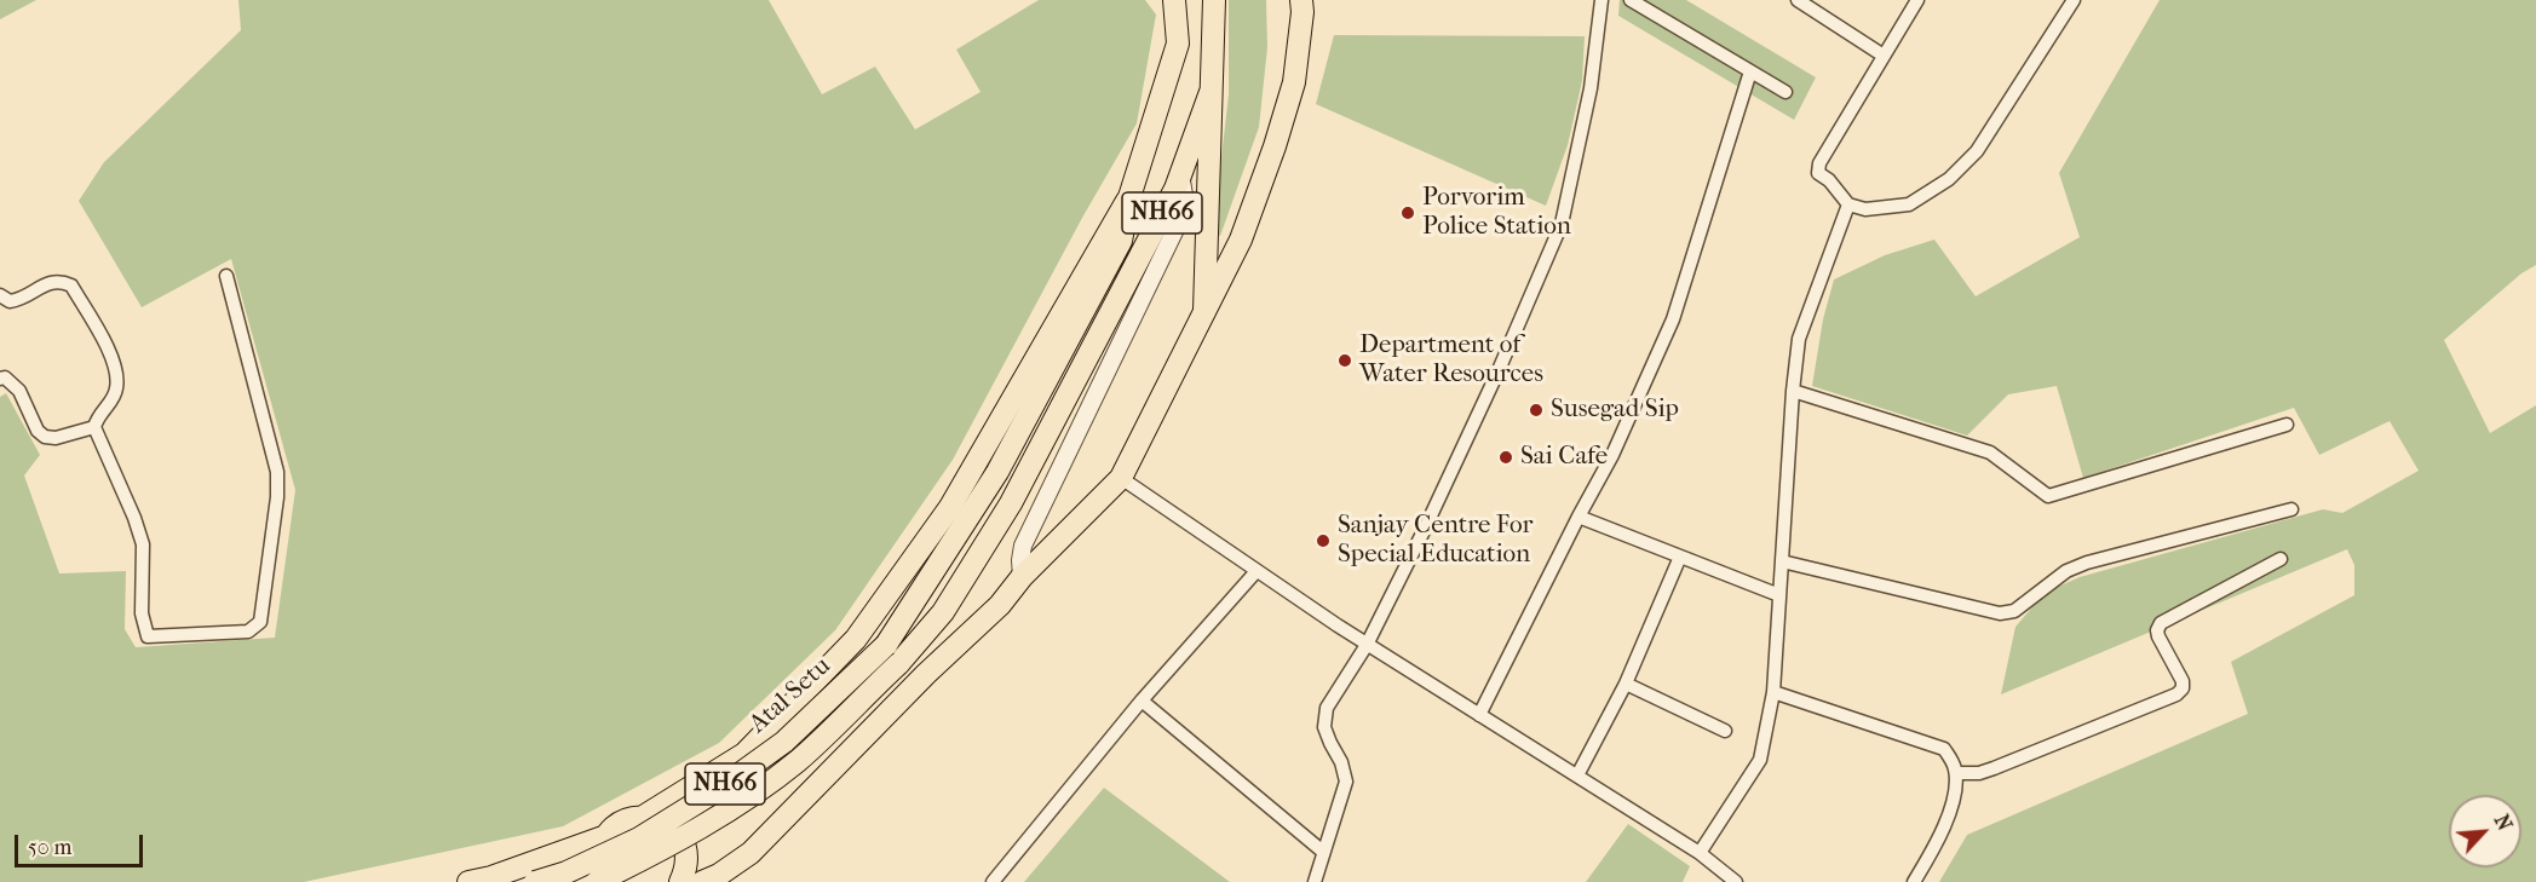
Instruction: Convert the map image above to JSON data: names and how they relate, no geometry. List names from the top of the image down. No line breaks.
{"streets":{"main road":["NH66","Atal Setu"]},"crossings":[["NH66","Atal Setu"]],"places":["Porvorim Police Station","Department of Water Resources","Susegad Sip","Sai Cafe","Sanjay Centre For Special Education"],"scale_bar":"50 m","north":"top right"}
